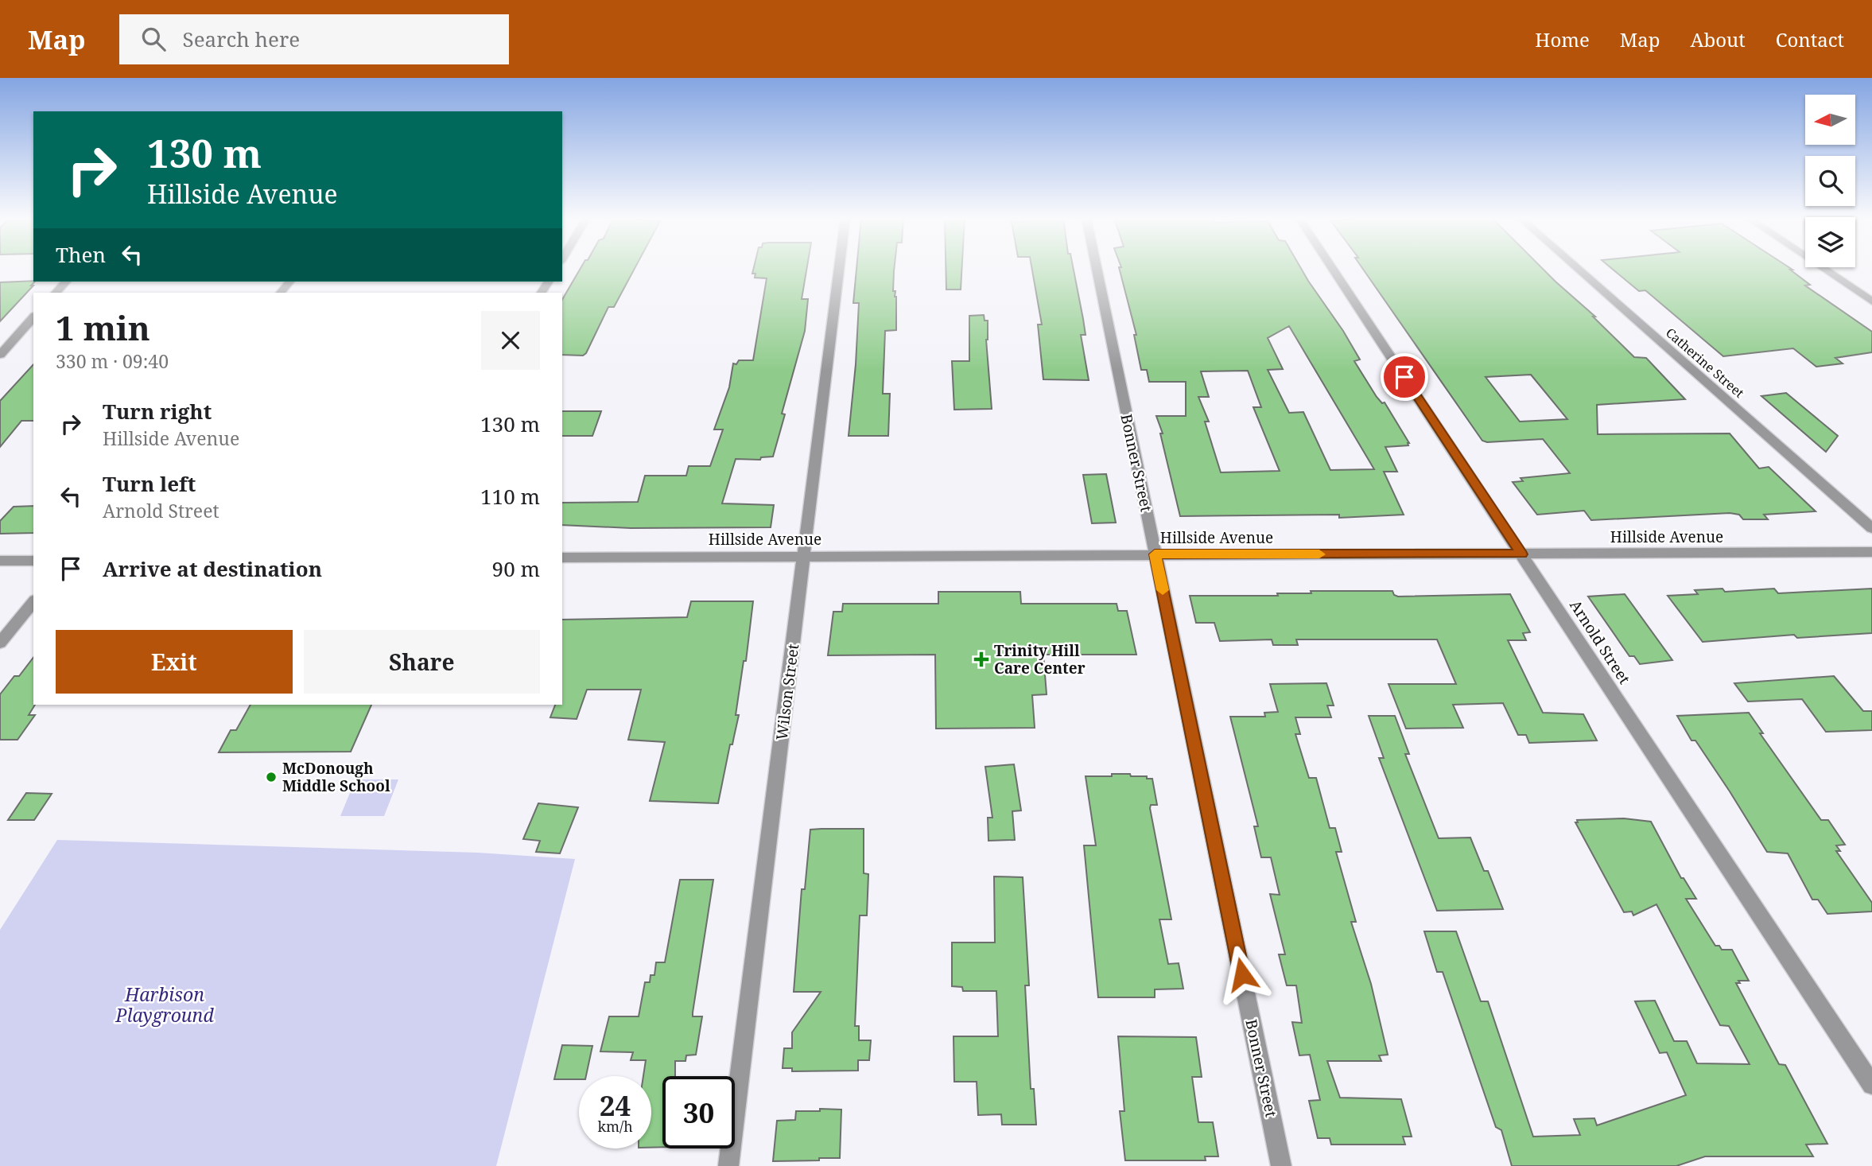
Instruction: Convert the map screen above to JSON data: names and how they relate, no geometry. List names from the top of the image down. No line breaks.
{"streets":{"street":["Catherine Street","Bonner Street","Hillside Avenue","Arnold Street","Wilson Street"]},"crossings":[["Bonner Street","Hillside Avenue"],["Hillside Avenue","Arnold Street"],["Hillside Avenue","Wilson Street"]],"parks":["Harbison Playground"],"places":{"health":["Trinity Hill Care Center"],"other":["McDonough Middle School"]},"north":"left","page":{"header":"Map","search":"Search here","nav":["Home","Map","About","Contact"],"turn":["130 m","Hillside Avenue"],"then":"Then","heading":["1 min","330 m · 09:40"],"list":[{"name":"Turn right","note":"Hillside Avenue","value":"130 m"},{"name":"Turn left","note":"Arnold Street","value":"110 m"},{"name":"Arrive at destination","value":"90 m"}],"buttons":["Exit","Share"],"speed":"24 km/h","limit":"30"}}
